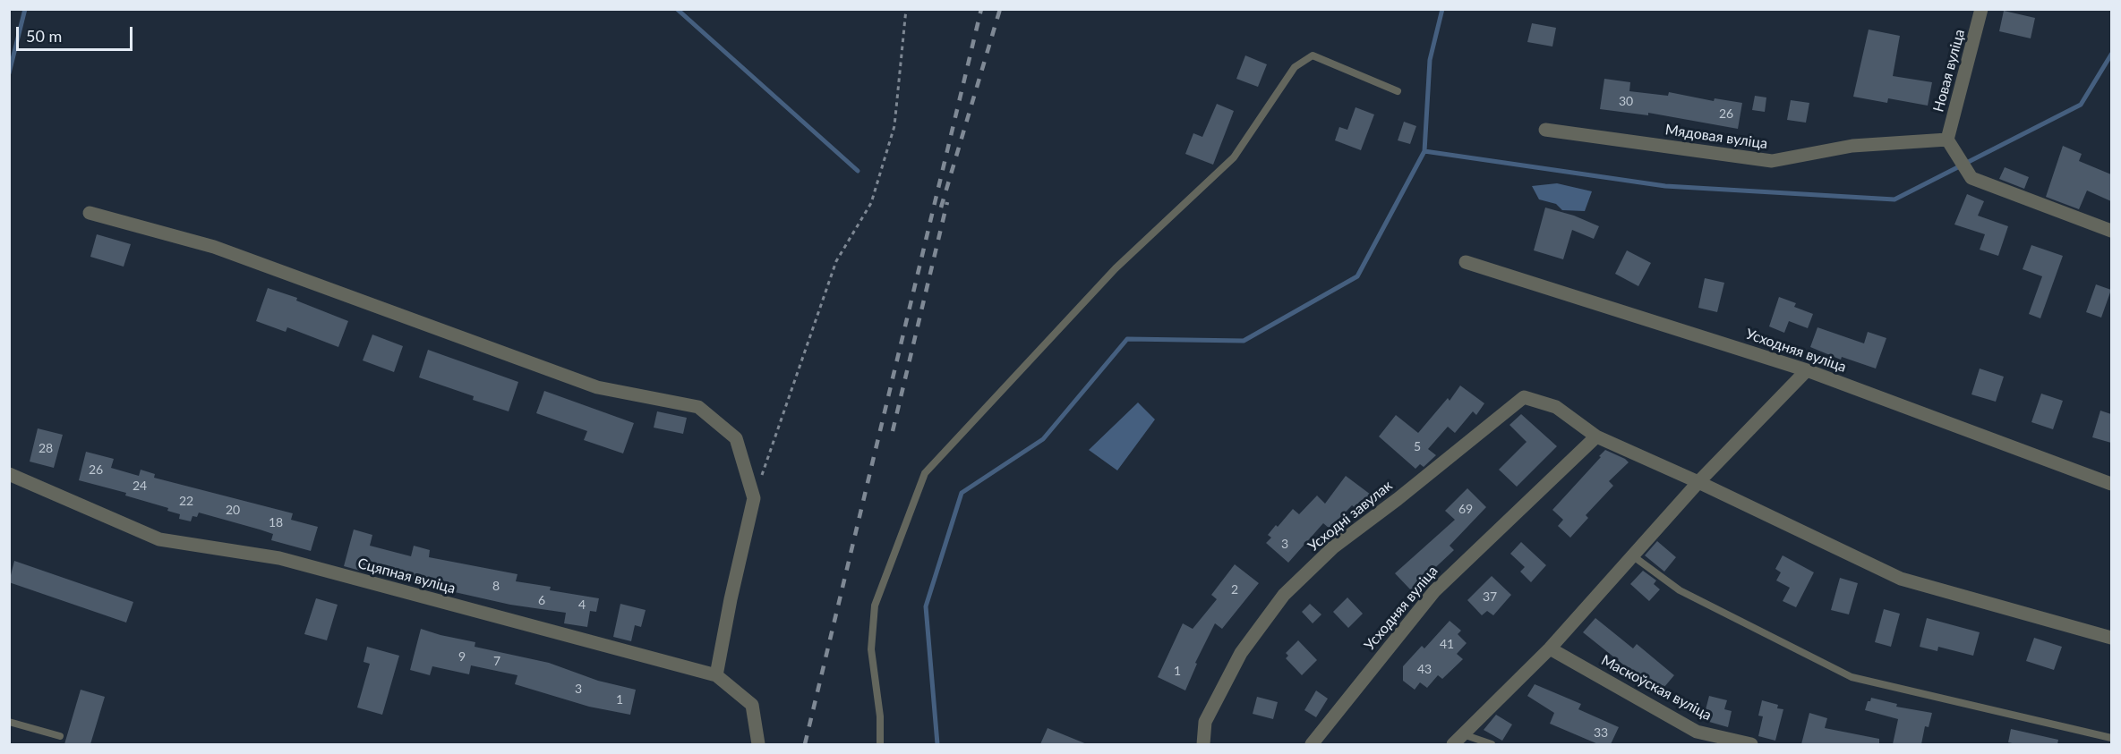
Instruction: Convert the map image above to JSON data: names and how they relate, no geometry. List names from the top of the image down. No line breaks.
{"streets":{"street":["Новая вуліца","Мядовая вуліца","Усходняя вуліца","Усходні завулак","Сцяпная вуліца","Маскоўская вуліца"]},"crossings":[["Новая вуліца","Мядовая вуліца"],["Усходняя вуліца","Усходні завулак"]],"house_numbers":["30","26","5","28","26","24","22","69","20","18","3","8","2","37","6","4","41","9","7","43","1","3","1","33"],"scale_bar":"50 m"}
